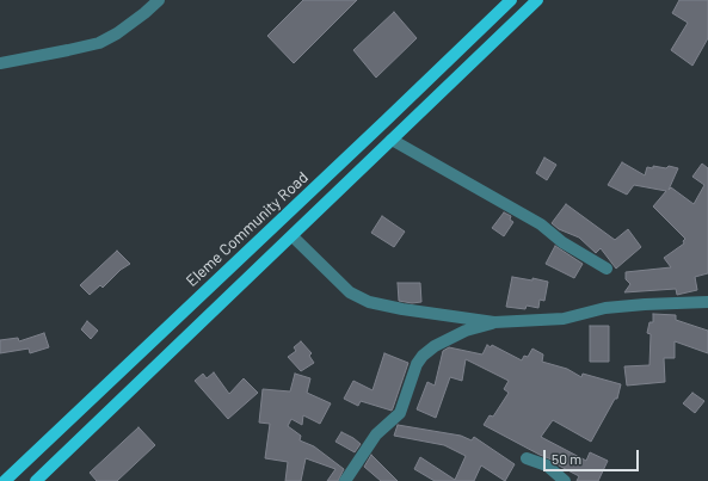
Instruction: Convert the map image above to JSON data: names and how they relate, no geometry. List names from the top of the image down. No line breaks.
{"streets":{"main road":["Eleme Community Road"]},"scale_bar":"50 m"}
